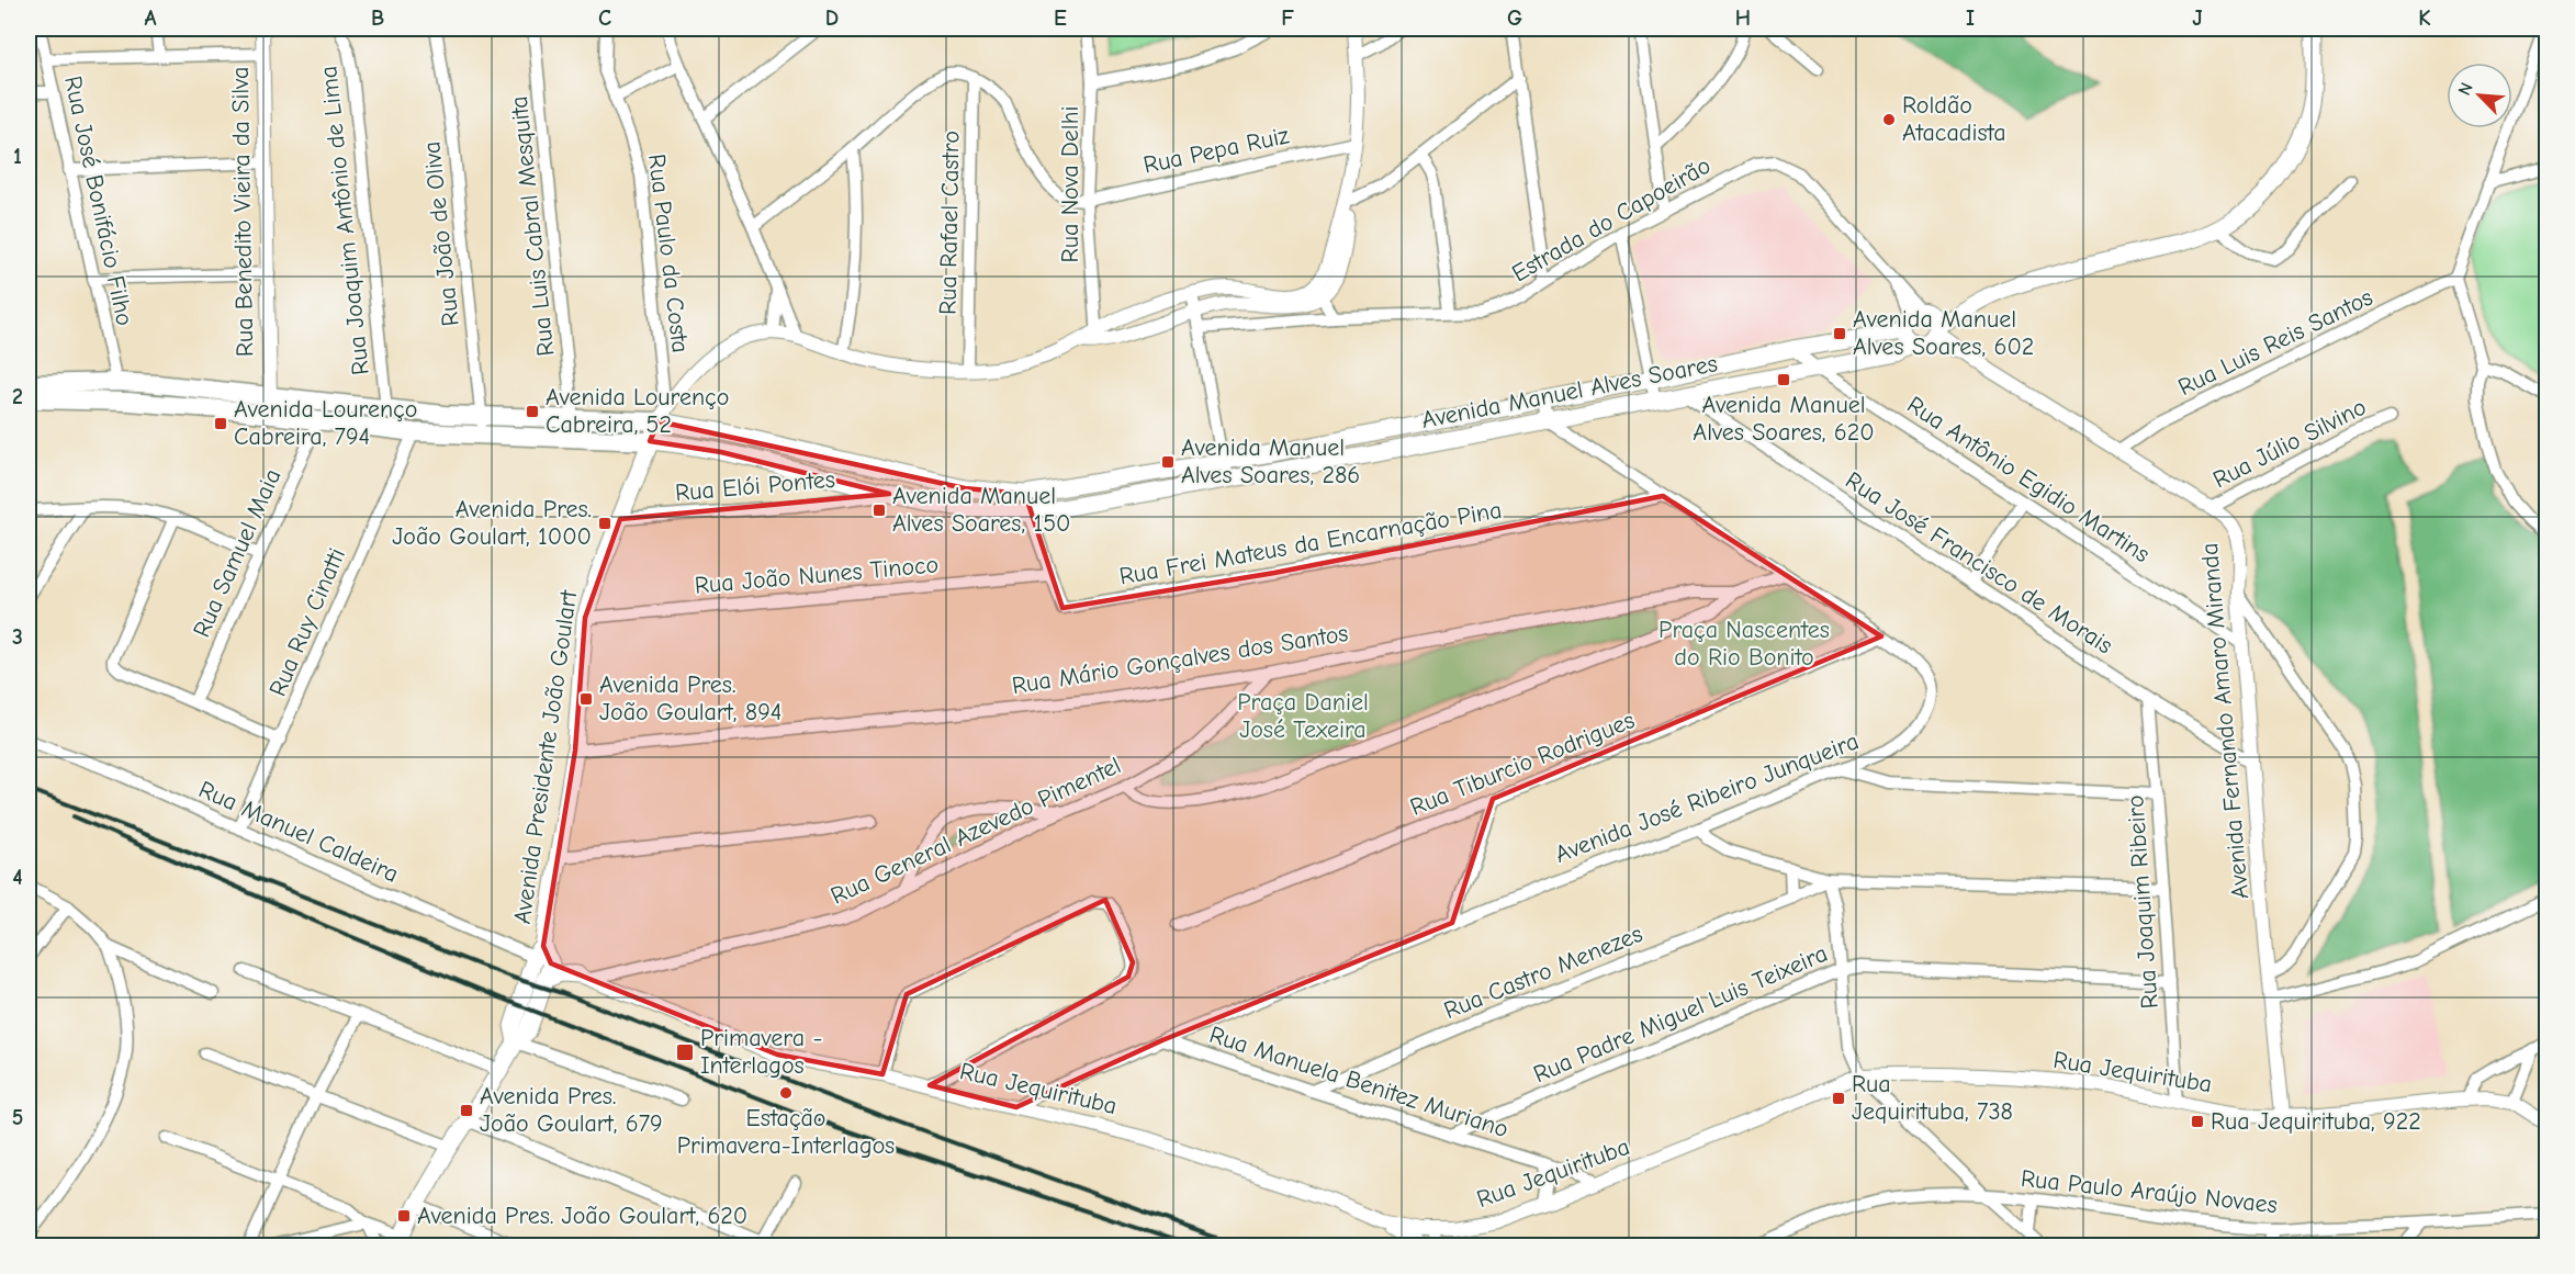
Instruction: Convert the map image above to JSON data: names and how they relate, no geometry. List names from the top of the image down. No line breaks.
{"streets":{"main road":["Avenida Manuel Alves Soares","Avenida Presidente João Goulart"],"street":["Rua Pepa Ruiz","Rua Nova Delhi","Rua José Bonifácio Filho","Rua Benedito Vieira da Silva","Estrada do Capoeirão","Rua Joaquim Antônio de Lima","Rua Rafael Castro","Rua Luis Cabral Mesquita","Rua João de Oliva","Rua Paulo da Costa","Rua Luis Reis Santos","Rua Júlio Silvino","Rua Antônio Egidio Martins","Rua Elói Pontes","Rua Frei Mateus da Encarnação Pina","Rua Samuel Maia","Rua José Francisco de Morais","Rua João Nunes Tinoco","Rua Ruy Cinatti","Rua Mário Gonçalves dos Santos","Avenida Fernando Amaro Miranda","Rua Tiburcio Rodrigues","Avenida José Ribeiro Junqueira","Rua General Azevedo Pimentel","Rua Manuel Caldeira","Rua Joaquim Ribeiro","Rua Castro Menezes","Rua Padre Miguel Luis Teixeira","Rua Jequirituba","Rua Manuela Benitez Muriano","Rua Paulo Araújo Novaes"]},"crossings":[["Rua Pepa Ruiz","Rua Nova Delhi"],["Rua Nova Delhi","Avenida Presidente João Goulart"],["Estrada do Capoeirão","Avenida Manuel Alves Soares"],["Estrada do Capoeirão","Avenida Fernando Amaro Miranda"],["Rua Rafael Castro","Avenida Presidente João Goulart"],["Rua Paulo da Costa","Avenida Manuel Alves Soares"],["Rua Paulo da Costa","Avenida Presidente João Goulart"],["Rua Luis Reis Santos","Avenida Fernando Amaro Miranda"],["Avenida Manuel Alves Soares","Rua Antônio Egidio Martins"],["Avenida Manuel Alves Soares","Rua Elói Pontes"],["Avenida Manuel Alves Soares","Rua Frei Mateus da Encarnação Pina"],["Avenida Manuel Alves Soares","Rua José Francisco de Morais"],["Avenida Manuel Alves Soares","Avenida Fernando Amaro Miranda"],["Avenida Manuel Alves Soares","Avenida Presidente João Goulart"],["Avenida Manuel Alves Soares","Avenida José Ribeiro Junqueira"],["Rua Júlio Silvino","Avenida Fernando Amaro Miranda"],["Rua Antônio Egidio Martins","Avenida Fernando Amaro Miranda"],["Rua Elói Pontes","Avenida Presidente João Goulart"],["Rua Frei Mateus da Encarnação Pina","Rua João Nunes Tinoco"],["Rua Frei Mateus da Encarnação Pina","Avenida José Ribeiro Junqueira"],["Rua José Francisco de Morais","Avenida Fernando Amaro Miranda"],["Rua José Francisco de Morais","Rua Joaquim Ribeiro"],["Rua João Nunes Tinoco","Avenida Presidente João Goulart"],["Rua Ruy Cinatti","Rua Manuel Caldeira"],["Rua Mário Gonçalves dos Santos","Avenida Presidente João Goulart"],["Rua Mário Gonçalves dos Santos","Avenida José Ribeiro Junqueira"],["Rua Mário Gonçalves dos Santos","Rua General Azevedo Pimentel"],["Avenida Fernando Amaro Miranda","Rua Jequirituba"],["Avenida Presidente João Goulart","Rua Manuel Caldeira"],["Avenida Presidente João Goulart","Rua Jequirituba"],["Rua Tiburcio Rodrigues","Avenida José Ribeiro Junqueira"],["Avenida José Ribeiro Junqueira","Rua Jequirituba"],["Avenida José Ribeiro Junqueira","Rua Manuela Benitez Muriano"],["Rua General Azevedo Pimentel","Rua Jequirituba"],["Rua Manuel Caldeira","Rua Jequirituba"],["Rua Joaquim Ribeiro","Rua Padre Miguel Luis Teixeira"],["Rua Joaquim Ribeiro","Rua Jequirituba"],["Rua Castro Menezes","Rua Manuela Benitez Muriano"],["Rua Padre Miguel Luis Teixeira","Rua Manuela Benitez Muriano"],["Rua Jequirituba","Rua Manuela Benitez Muriano"]],"parks":["Praça Nascentes do Rio Bonito","Praça Daniel José Texeira"],"places":{"other":["Roldão Atacadista","Estação Primavera-Interlagos"],"transit":["Avenida Manuel Alves Soares, 602","Avenida Manuel Alves Soares, 620","Avenida Lourenço Cabreira, 52","Avenida Lourenço Cabreira, 794","Avenida Manuel Alves Soares, 286","Avenida Manuel Alves Soares, 150","Avenida Pres. João Goulart, 1000","Avenida Pres. João Goulart, 894","Primavera - Interlagos","Rua Jequirituba, 738","Avenida Pres. João Goulart, 679","Rua Jequirituba, 922","Avenida Pres. João Goulart, 620"]},"north":"top left","grid":{"columns":["A","B","C","D","E","F","G","H","I","J","K"],"rows":["1","2","3","4","5"]}}
